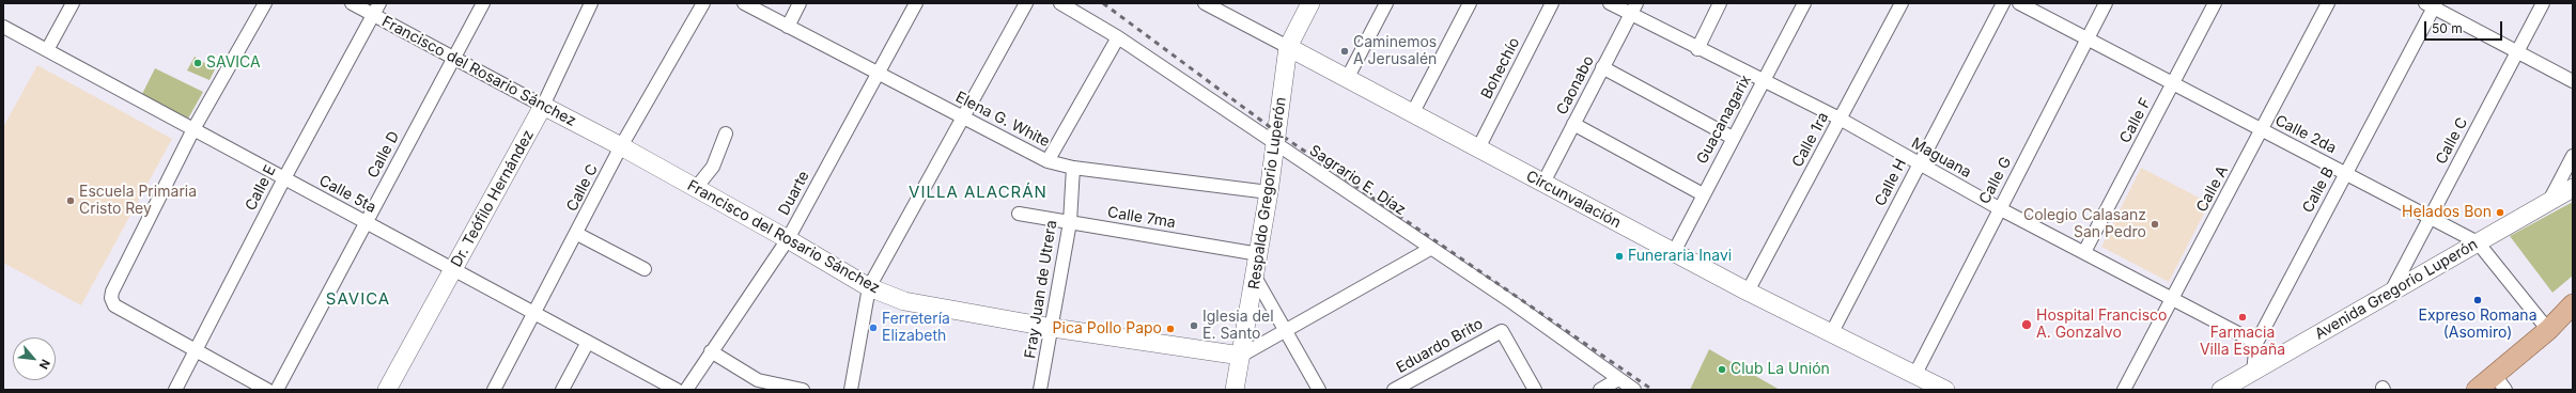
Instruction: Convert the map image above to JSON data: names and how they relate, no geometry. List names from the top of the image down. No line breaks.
{"streets":{"street":["Bohechío","Francisco del Rosario Sánchez","Caonabo","Elena G. White","Guacanagarix","Calle F","Calle 2da","Calle 1ra","Calle C","Calle D","Maguana","Sagrario E. Díaz","Calle G","Calle H","Calle E","Calle A","Calle B","Duarte","Respaldo Gregorio Luperón","Calle 5ta","Dr. Teófilo Hernández","Circunvalación","Calle 7ma","Fray Juan de Utrera","Avenida Gregorio Luperón","Eduardo Brito"]},"crossings":[["Bohechío","Circunvalación"],["Francisco del Rosario Sánchez","Calle C"],["Francisco del Rosario Sánchez","Calle D"],["Francisco del Rosario Sánchez","Calle E"],["Francisco del Rosario Sánchez","Duarte"],["Francisco del Rosario Sánchez","Respaldo Gregorio Luperón"],["Francisco del Rosario Sánchez","Dr. Teófilo Hernández"],["Francisco del Rosario Sánchez","Fray Juan de Utrera"],["Caonabo","Maguana"],["Caonabo","Circunvalación"],["Elena G. White","Duarte"],["Elena G. White","Respaldo Gregorio Luperón"],["Elena G. White","Fray Juan de Utrera"],["Guacanagarix","Maguana"],["Guacanagarix","Circunvalación"],["Calle F","Calle 2da"],["Calle F","Maguana"],["Calle 2da","Calle C"],["Calle 2da","Calle G"],["Calle 2da","Calle A"],["Calle 2da","Calle B"],["Calle 2da","Avenida Gregorio Luperón"],["Calle 1ra","Maguana"],["Calle 1ra","Circunvalación"],["Calle C","Calle 5ta"],["Calle C","Avenida Gregorio Luperón"],["Calle D","Calle 5ta"],["Maguana","Calle G"],["Maguana","Calle H"],["Maguana","Calle A"],["Maguana","Calle B"],["Sagrario E. Díaz","Respaldo Gregorio Luperón"],["Calle G","Circunvalación"],["Calle H","Circunvalación"],["Calle E","Calle 5ta"],["Calle B","Avenida Gregorio Luperón"],["Respaldo Gregorio Luperón","Circunvalación"],["Respaldo Gregorio Luperón","Calle 7ma"],["Calle 5ta","Dr. Teófilo Hernández"],["Calle 7ma","Fray Juan de Utrera"]],"districts":["VILLA ALACRÁN","SAVICA"],"places":["Caminemos A Jerusalén","SAVICA","Escuela Primaria Cristo Rey","Helados Bon","Colegio Calasanz San Pedro","Funeraria Inavi","Expreso Romana (Asomiro)","Farmacia Villa España","Hospital Francisco A. Gonzalvo","Iglesia del E. Santo","Ferretería Elizabeth","Pica Pollo Papo","Club La Unión"],"scale_bar":"50 m","north":"bottom right"}
